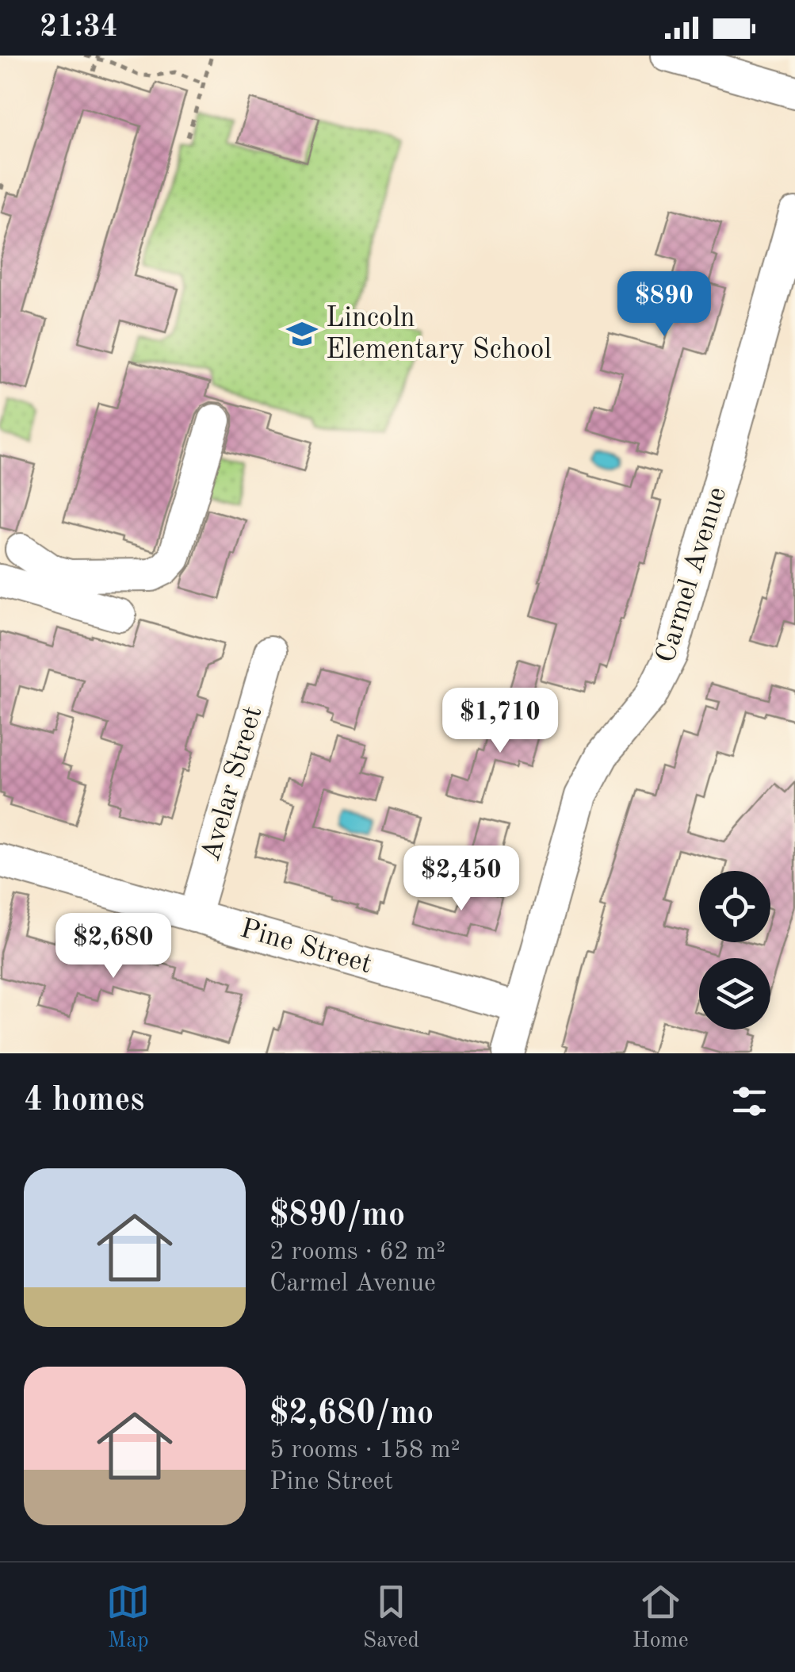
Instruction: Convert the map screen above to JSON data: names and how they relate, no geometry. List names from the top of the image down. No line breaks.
{"streets":{"street":["Carmel Avenue","Avelar Street","Pine Street"]},"crossings":[["Carmel Avenue","Pine Street"],["Avelar Street","Pine Street"]],"places":{"school or university":["Lincoln Elementary School"]},"page":{"status":"21:34","price":["$890","$1,710","$2,450","$2,680"],"heading":"4 homes","list":[{"name":"$890/mo","note":"2 rooms · 62 m² · Carmel Avenue"},{"name":"$2,680/mo","note":"5 rooms · 158 m² · Pine Street"}],"tabs":["Map","Saved","Home"]}}
